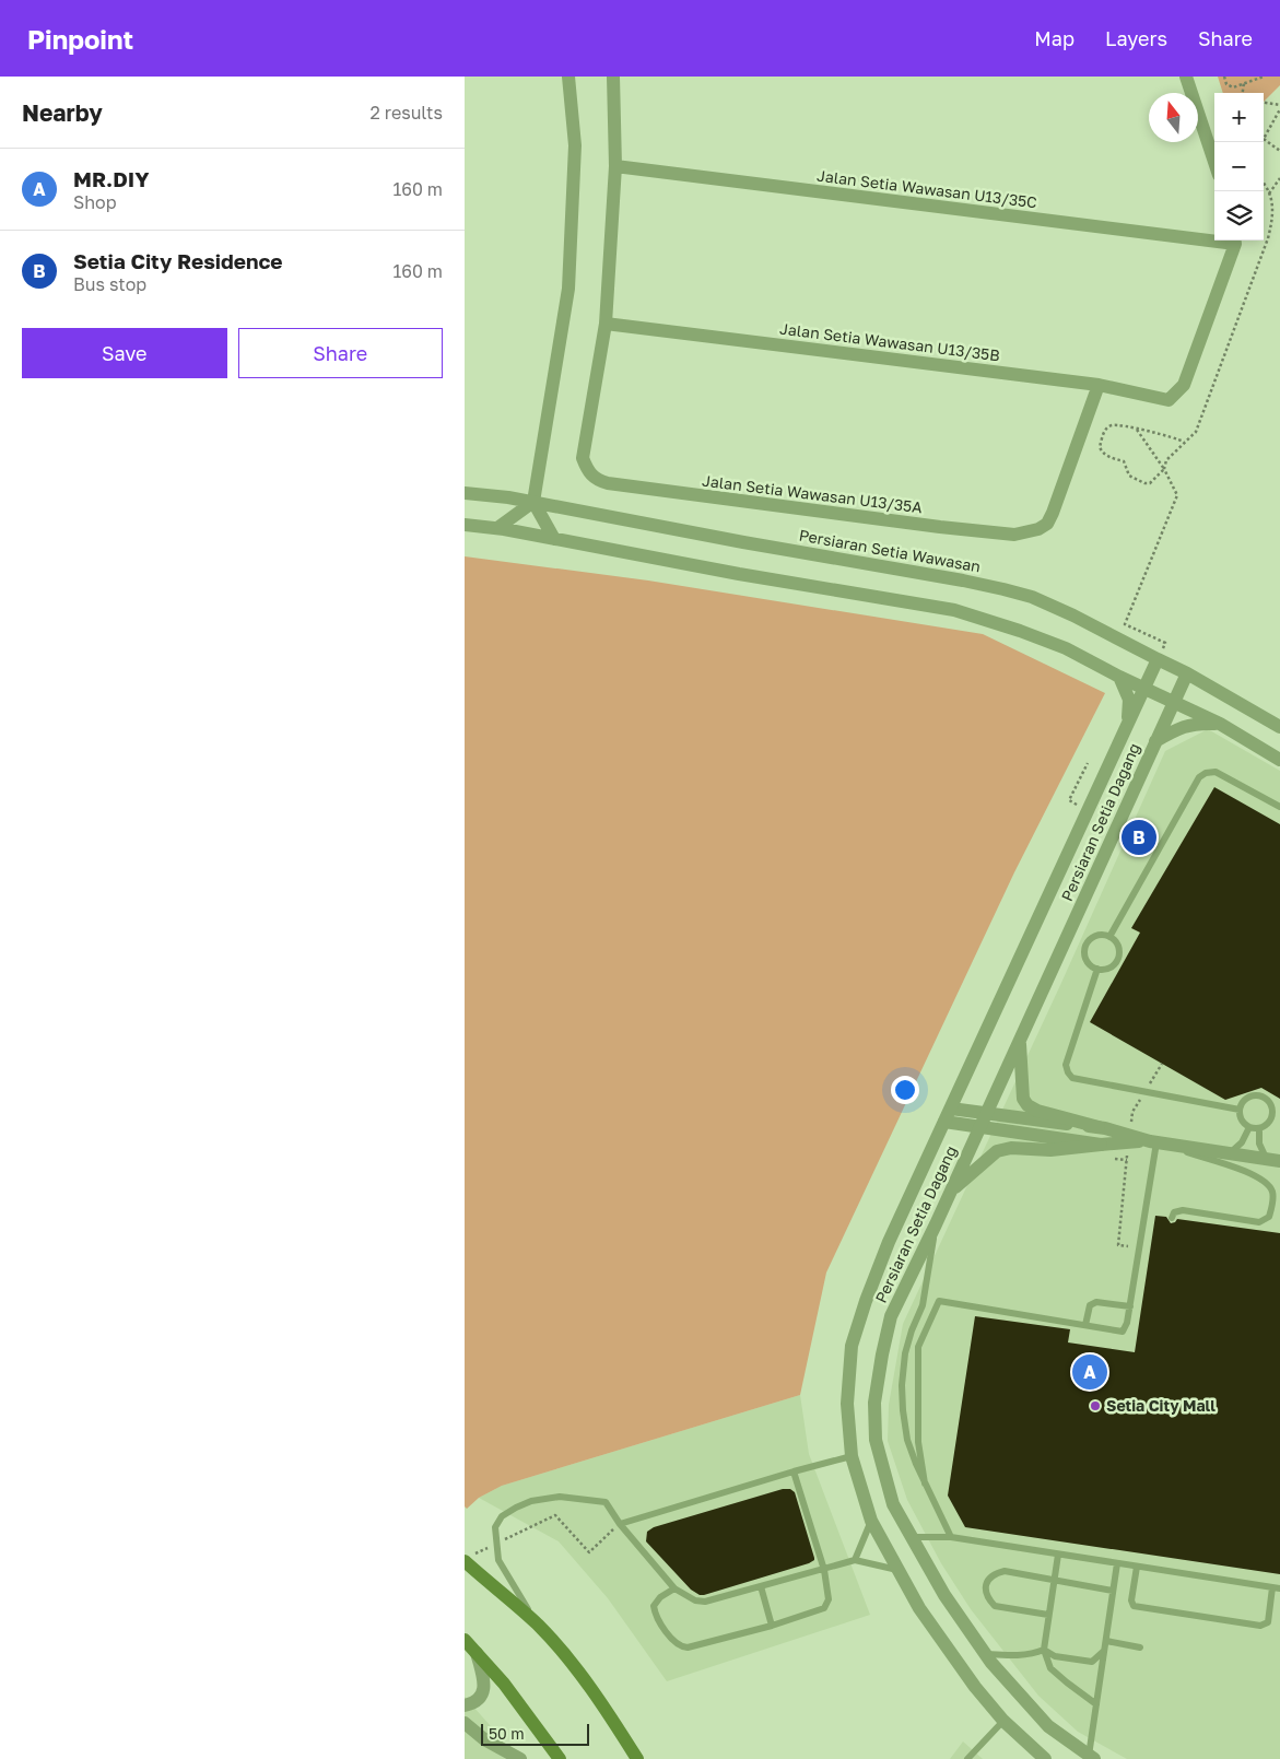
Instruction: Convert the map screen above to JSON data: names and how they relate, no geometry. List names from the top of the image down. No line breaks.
{"streets":{"street":["Jalan Setia Wawasan U13/35C","Jalan Setia Wawasan U13/35B","Jalan Setia Wawasan U13/35A","Persiaran Setia Wawasan","Persiaran Setia Dagang"]},"crossings":[["Jalan Setia Wawasan U13/35B","Jalan Setia Wawasan U13/35A"],["Persiaran Setia Wawasan","Persiaran Setia Dagang"]],"places":["Setia City Mall"],"scale_bar":"50 m","north":"top","page":{"header":"Pinpoint","nav":["Map","Layers","Share"],"heading":["Nearby","2 results"],"map_buttons":["+","−"],"list":[{"mark":"A","name":"MR.DIY","note":"Shop","value":"160 m"},{"mark":"B","name":"Setia City Residence","note":"Bus stop","value":"160 m"}],"buttons":["Save","Share"],"pins":["B","A"],"scale":"50 m"}}
